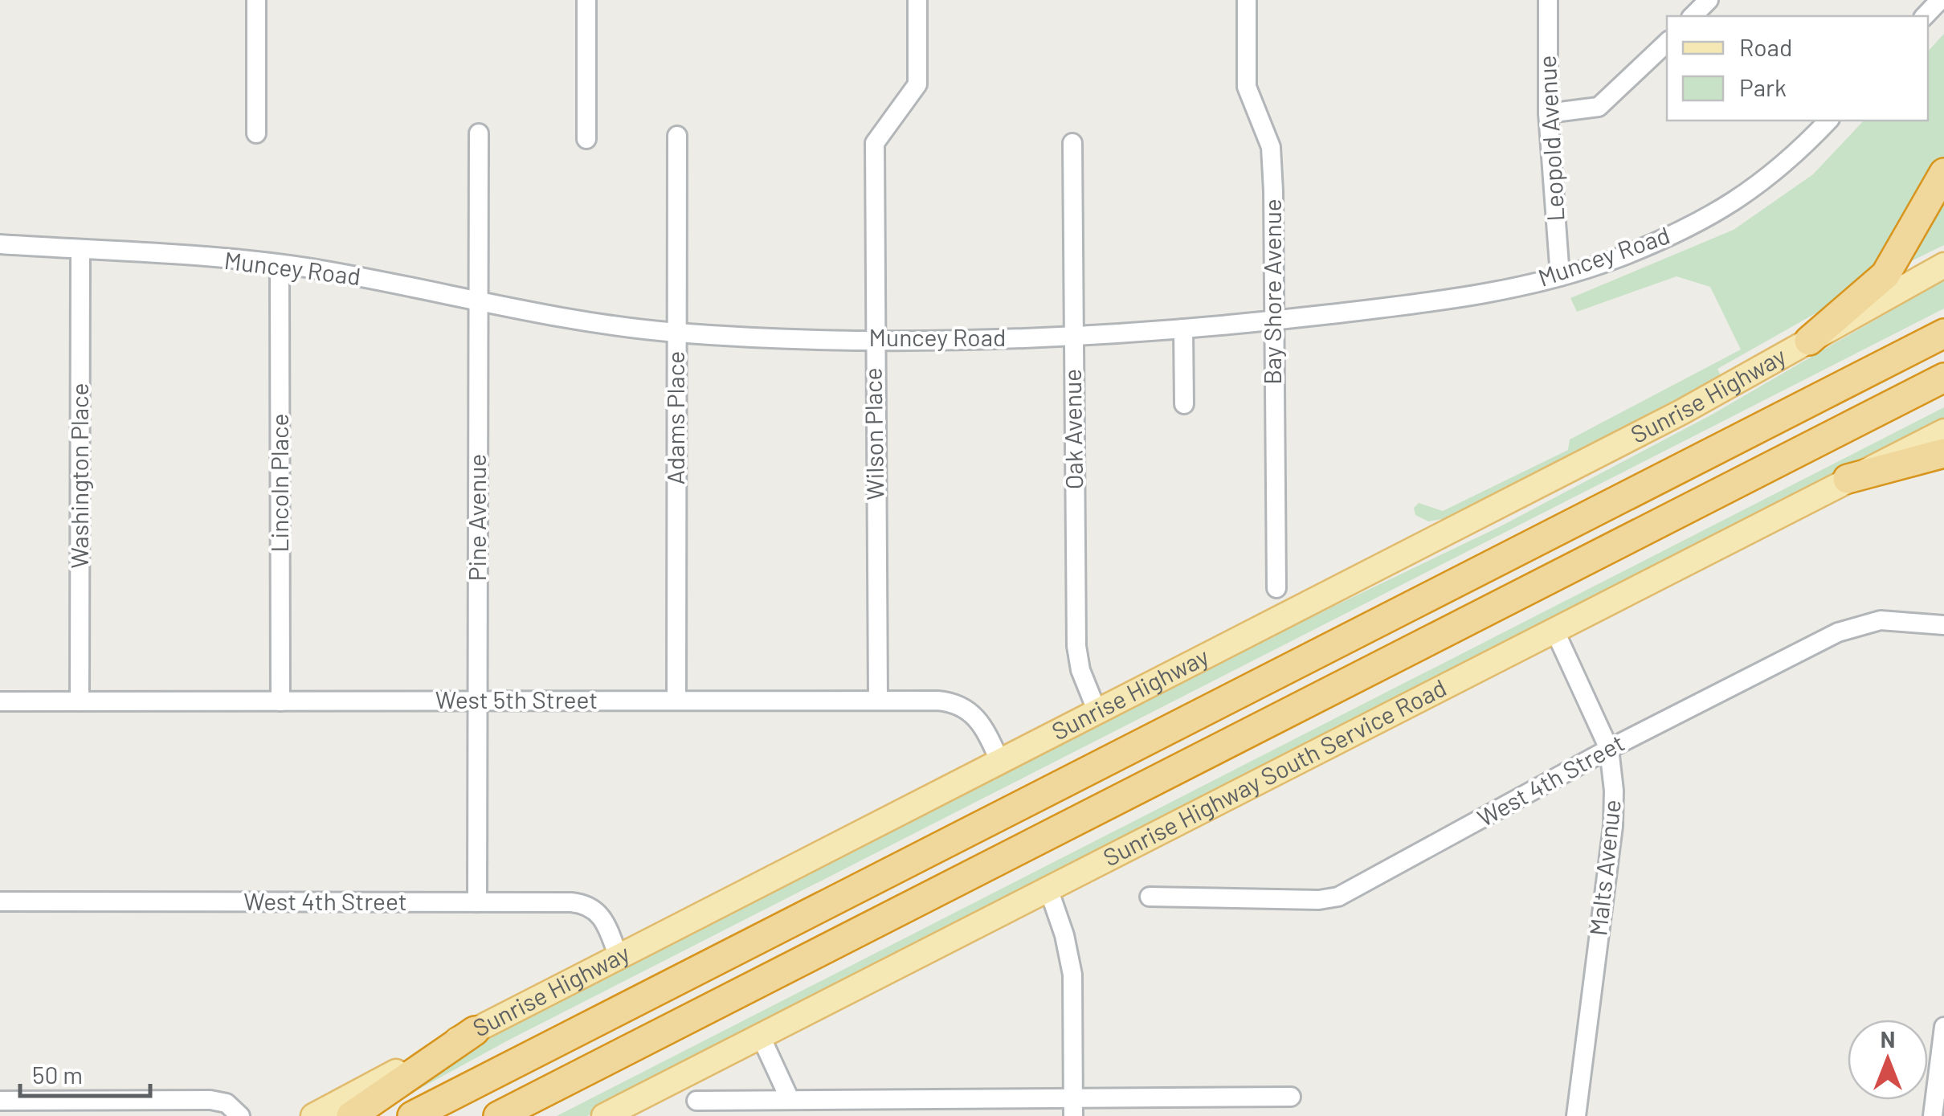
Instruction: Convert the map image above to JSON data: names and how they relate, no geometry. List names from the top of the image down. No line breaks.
{"streets":{"highway":["Sunrise Highway"],"main road":["Sunrise Highway South Service Road"],"street":["Leopold Avenue","Muncey Road","Bay Shore Avenue","Adams Place","Oak Avenue","Wilson Place","Washington Place","Lincoln Place","Pine Avenue","West 5th Street","West 4th Street","Malts Avenue"]},"crossings":[["Leopold Avenue","Muncey Road"],["Muncey Road","Bay Shore Avenue"],["Muncey Road","Adams Place"],["Muncey Road","Oak Avenue"],["Muncey Road","Wilson Place"],["Muncey Road","Washington Place"],["Muncey Road","Lincoln Place"],["Muncey Road","Pine Avenue"],["Sunrise Highway","Oak Avenue"],["Sunrise Highway","West 5th Street"],["Sunrise Highway","West 4th Street"],["Adams Place","West 5th Street"],["Wilson Place","West 5th Street"],["Washington Place","West 5th Street"],["Lincoln Place","West 5th Street"],["Pine Avenue","West 5th Street"],["Pine Avenue","West 4th Street"],["Sunrise Highway South Service Road","Malts Avenue"],["West 4th Street","Malts Avenue"]],"legend":["Road","Park"],"scale_bar":"50 m","north":"top"}
